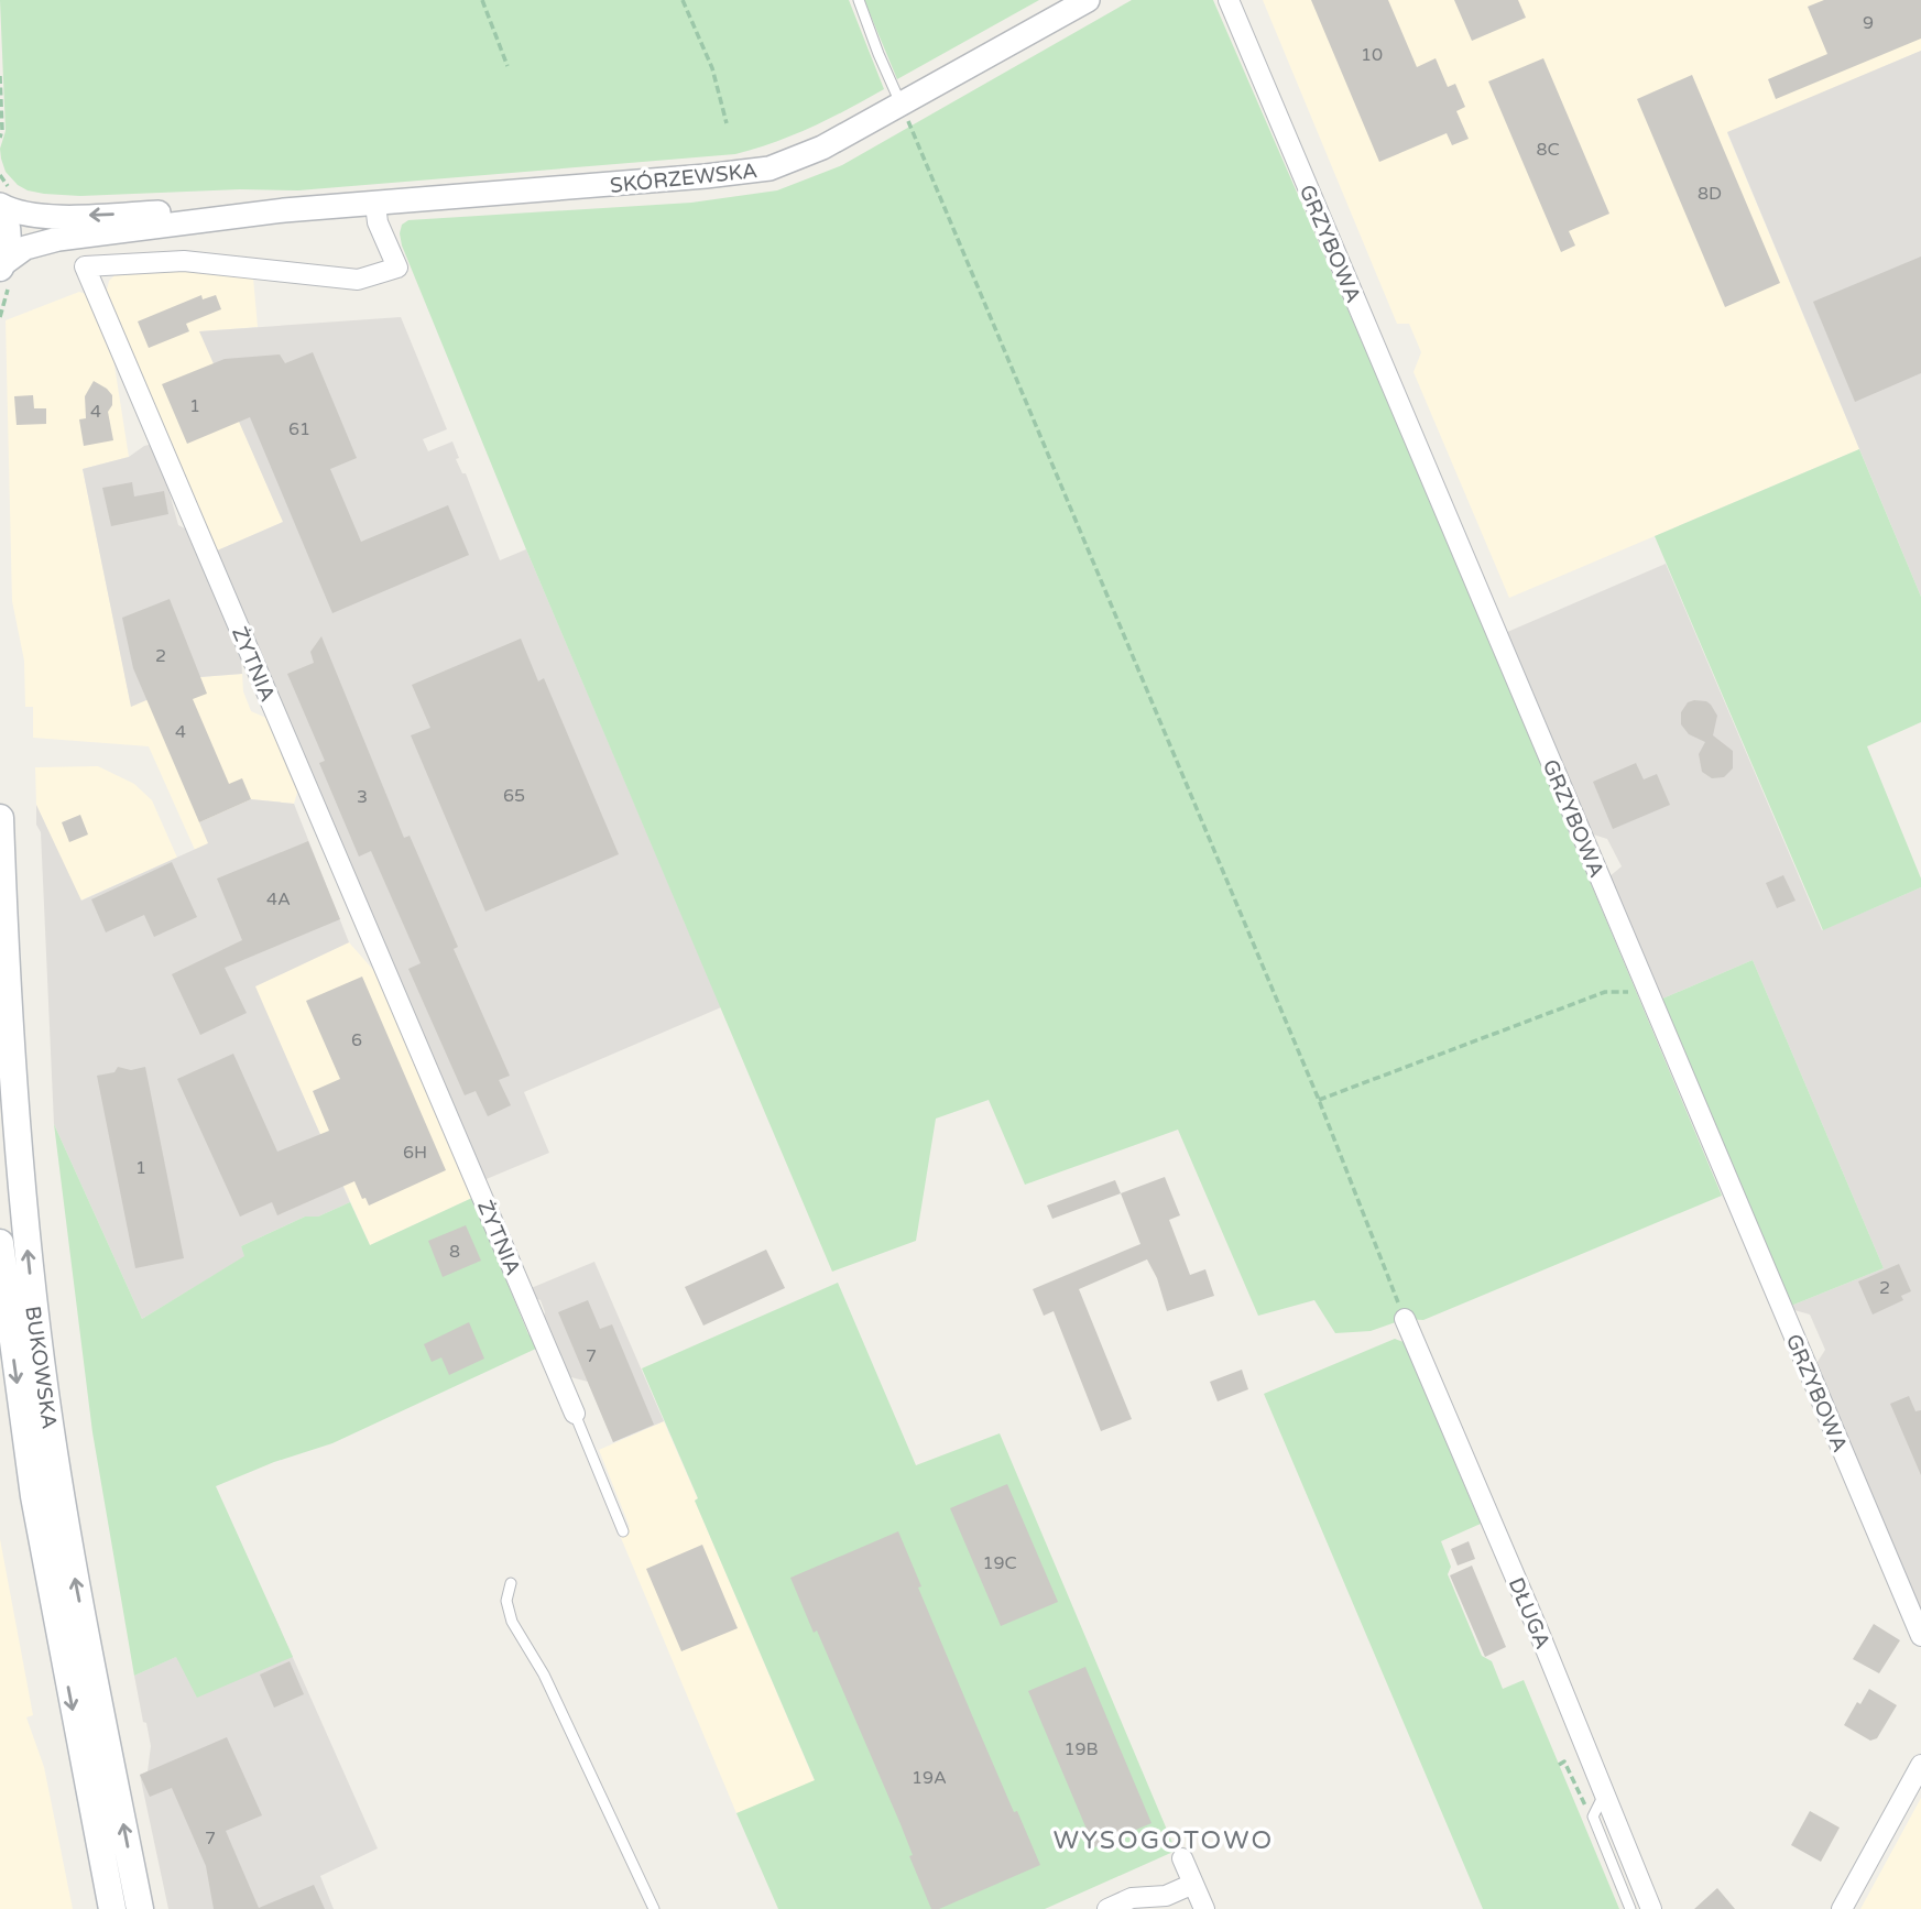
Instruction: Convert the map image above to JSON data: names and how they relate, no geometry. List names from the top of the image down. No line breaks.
{"streets":{"main road":["BUKOWSKA"],"street":["SKÓRZEWSKA","GRZYBOWA","ŻYTNIA","DŁUGA"]},"crossings":[["SKÓRZEWSKA","ŻYTNIA"]],"districts":["WYSOGOTOWO"],"house_numbers":["9","10","8C","8D","1","4","61","2","4","65","3","4A","6","6H","1","8","2","7","19C","19B","19A","7"]}
